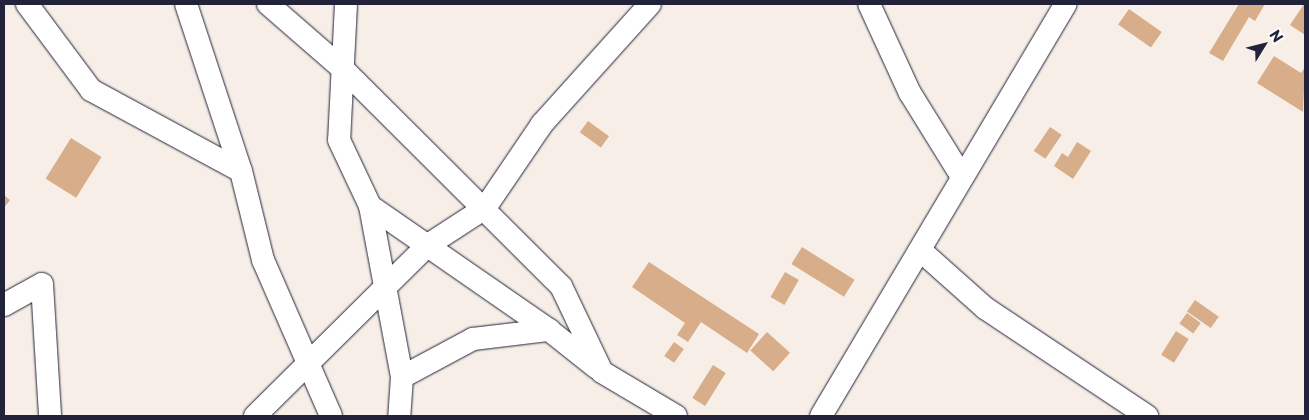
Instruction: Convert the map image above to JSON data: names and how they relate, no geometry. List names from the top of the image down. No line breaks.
{"north":"top right"}
